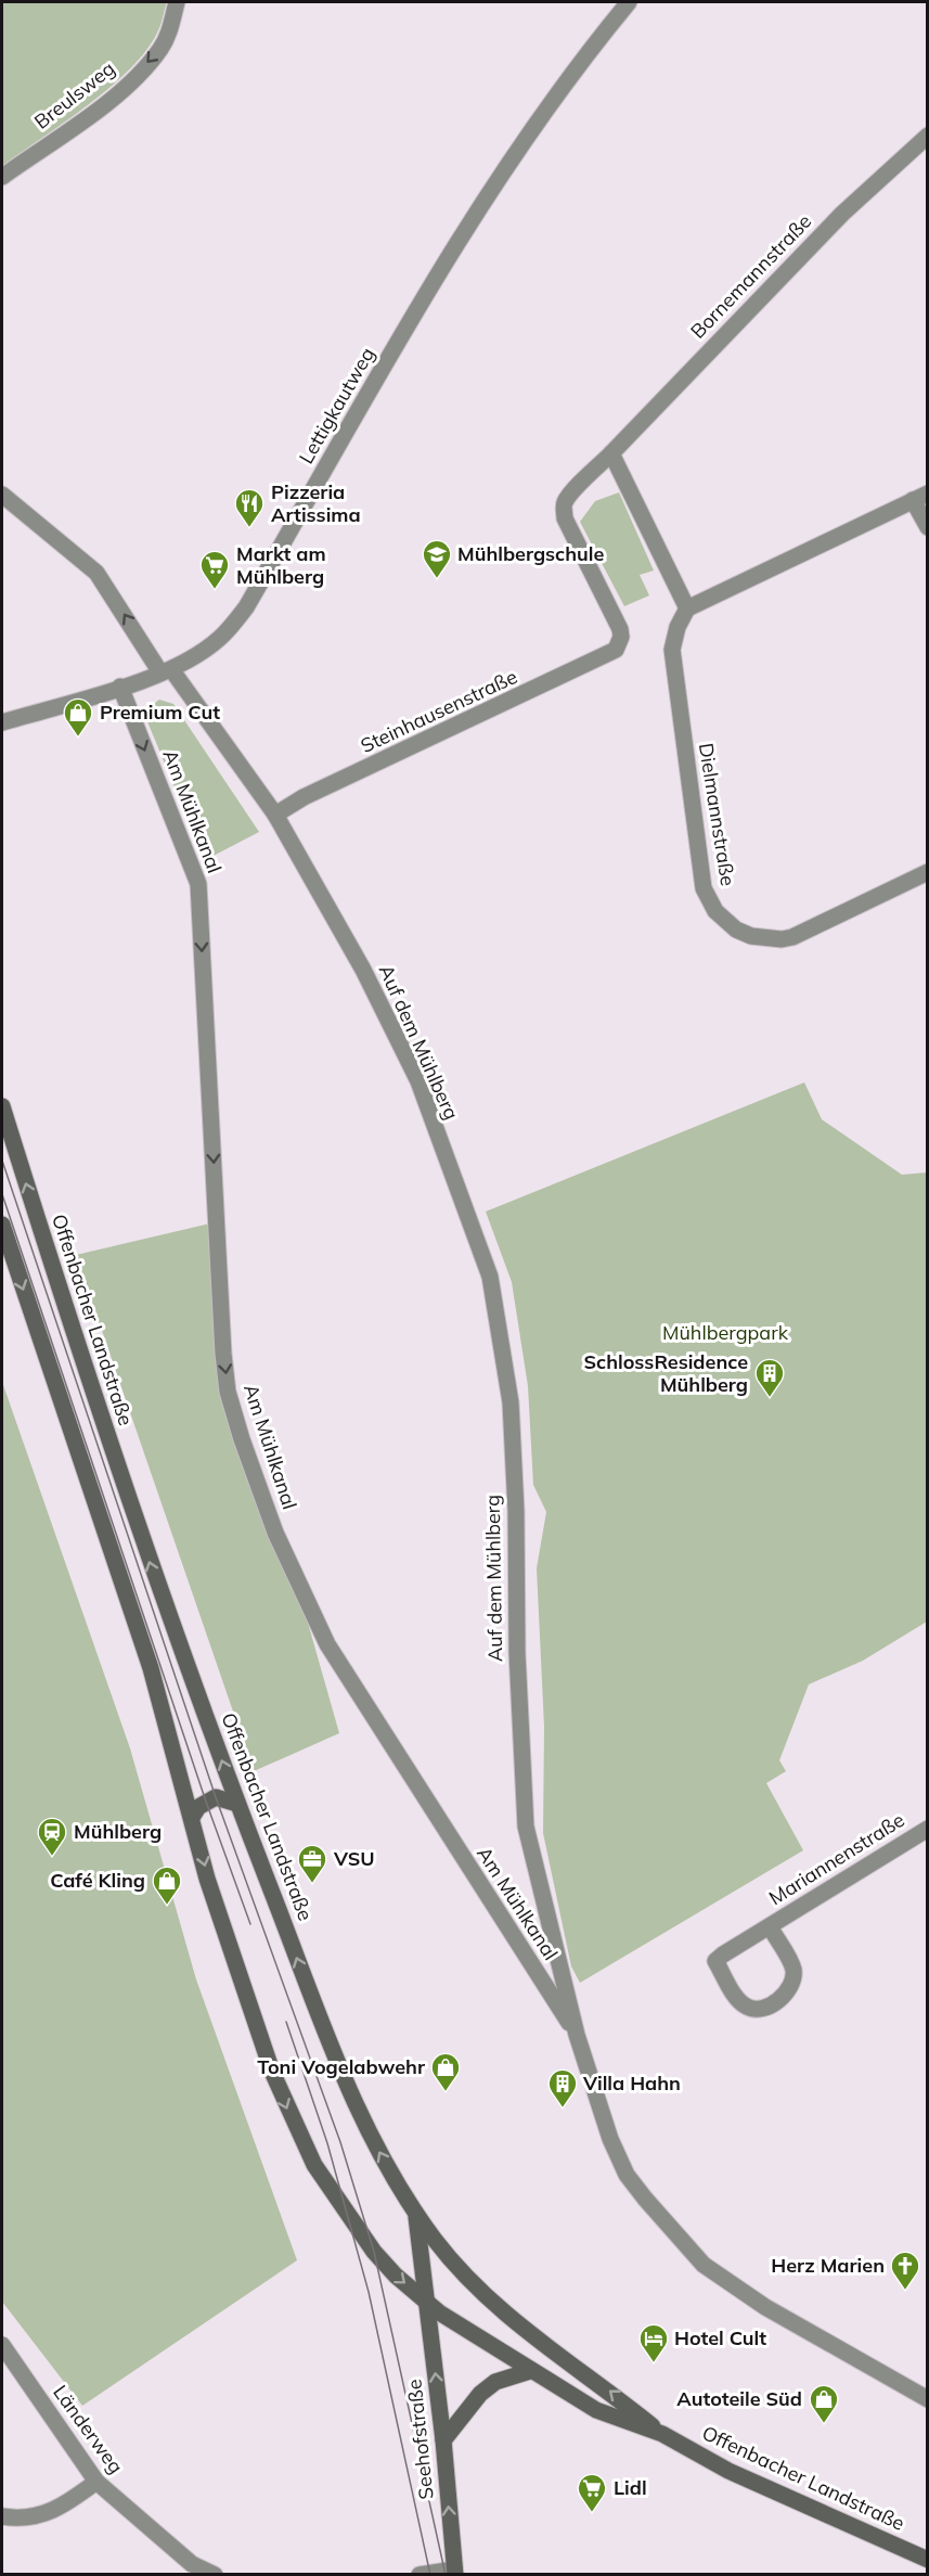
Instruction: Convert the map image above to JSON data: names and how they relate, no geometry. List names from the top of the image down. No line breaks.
{"streets":{"main road":["Offenbacher Landstraße","Seehofstraße"],"street":["Breulsweg","Bornemannstraße","Lettigkautweg","Steinhausenstraße","Am Mühlkanal","Dielmannstraße","Auf dem Mühlberg","Mariannenstraße","Länderweg"]},"crossings":[["Bornemannstraße","Steinhausenstraße"],["Lettigkautweg","Am Mühlkanal"],["Lettigkautweg","Auf dem Mühlberg"],["Steinhausenstraße","Auf dem Mühlberg"],["Am Mühlkanal","Auf dem Mühlberg"],["Offenbacher Landstraße","Seehofstraße"]],"one_way":["Breulsweg","Am Mühlkanal","Seehofstraße"],"parks":["Mühlbergpark"],"places":{"restaurant":["Pizzeria Artissima"],"school or university":["Mühlbergschule"],"supermarket":["Markt am Mühlberg","Lidl"],"shop":["Premium Cut","Café Kling","Toni Vogelabwehr","Autoteile Süd"],"building":["SchlossResidence Mühlberg","Villa Hahn"],"station":["Mühlberg"],"office":["VSU"],"church":["Herz Marien"],"hotel":["Hotel Cult"]}}
